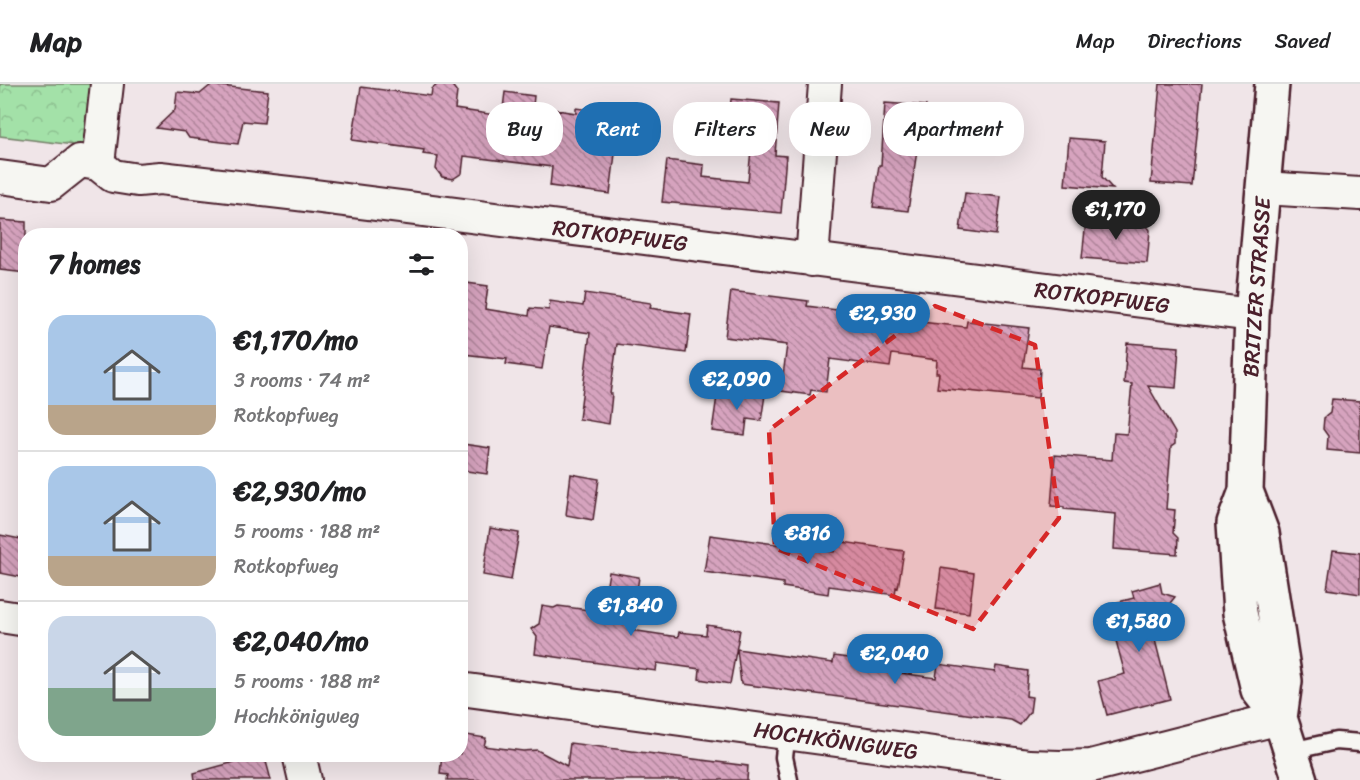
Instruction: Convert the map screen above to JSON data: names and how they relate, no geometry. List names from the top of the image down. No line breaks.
{"streets":{"main road":["BRITZER STRASSE"],"street":["ROTKOPFWEG","HOCHKÖNIGWEG"]},"crossings":[["ROTKOPFWEG","BRITZER STRASSE"],["BRITZER STRASSE","HOCHKÖNIGWEG"]],"page":{"header":"Map","nav":["Map","Directions","Saved"],"chip":["Buy","Rent","Filters","New","Apartment"],"price":["€1,170","€2,930","€2,090","€816","€1,840","€1,580","€2,040"],"heading":"7 homes","list":[{"name":"€1,170/mo","note":"3 rooms · 74 m² · Rotkopfweg"},{"name":"€2,930/mo","note":"5 rooms · 188 m² · Rotkopfweg"},{"name":"€2,040/mo","note":"5 rooms · 188 m² · Hochkönigweg"}]}}
